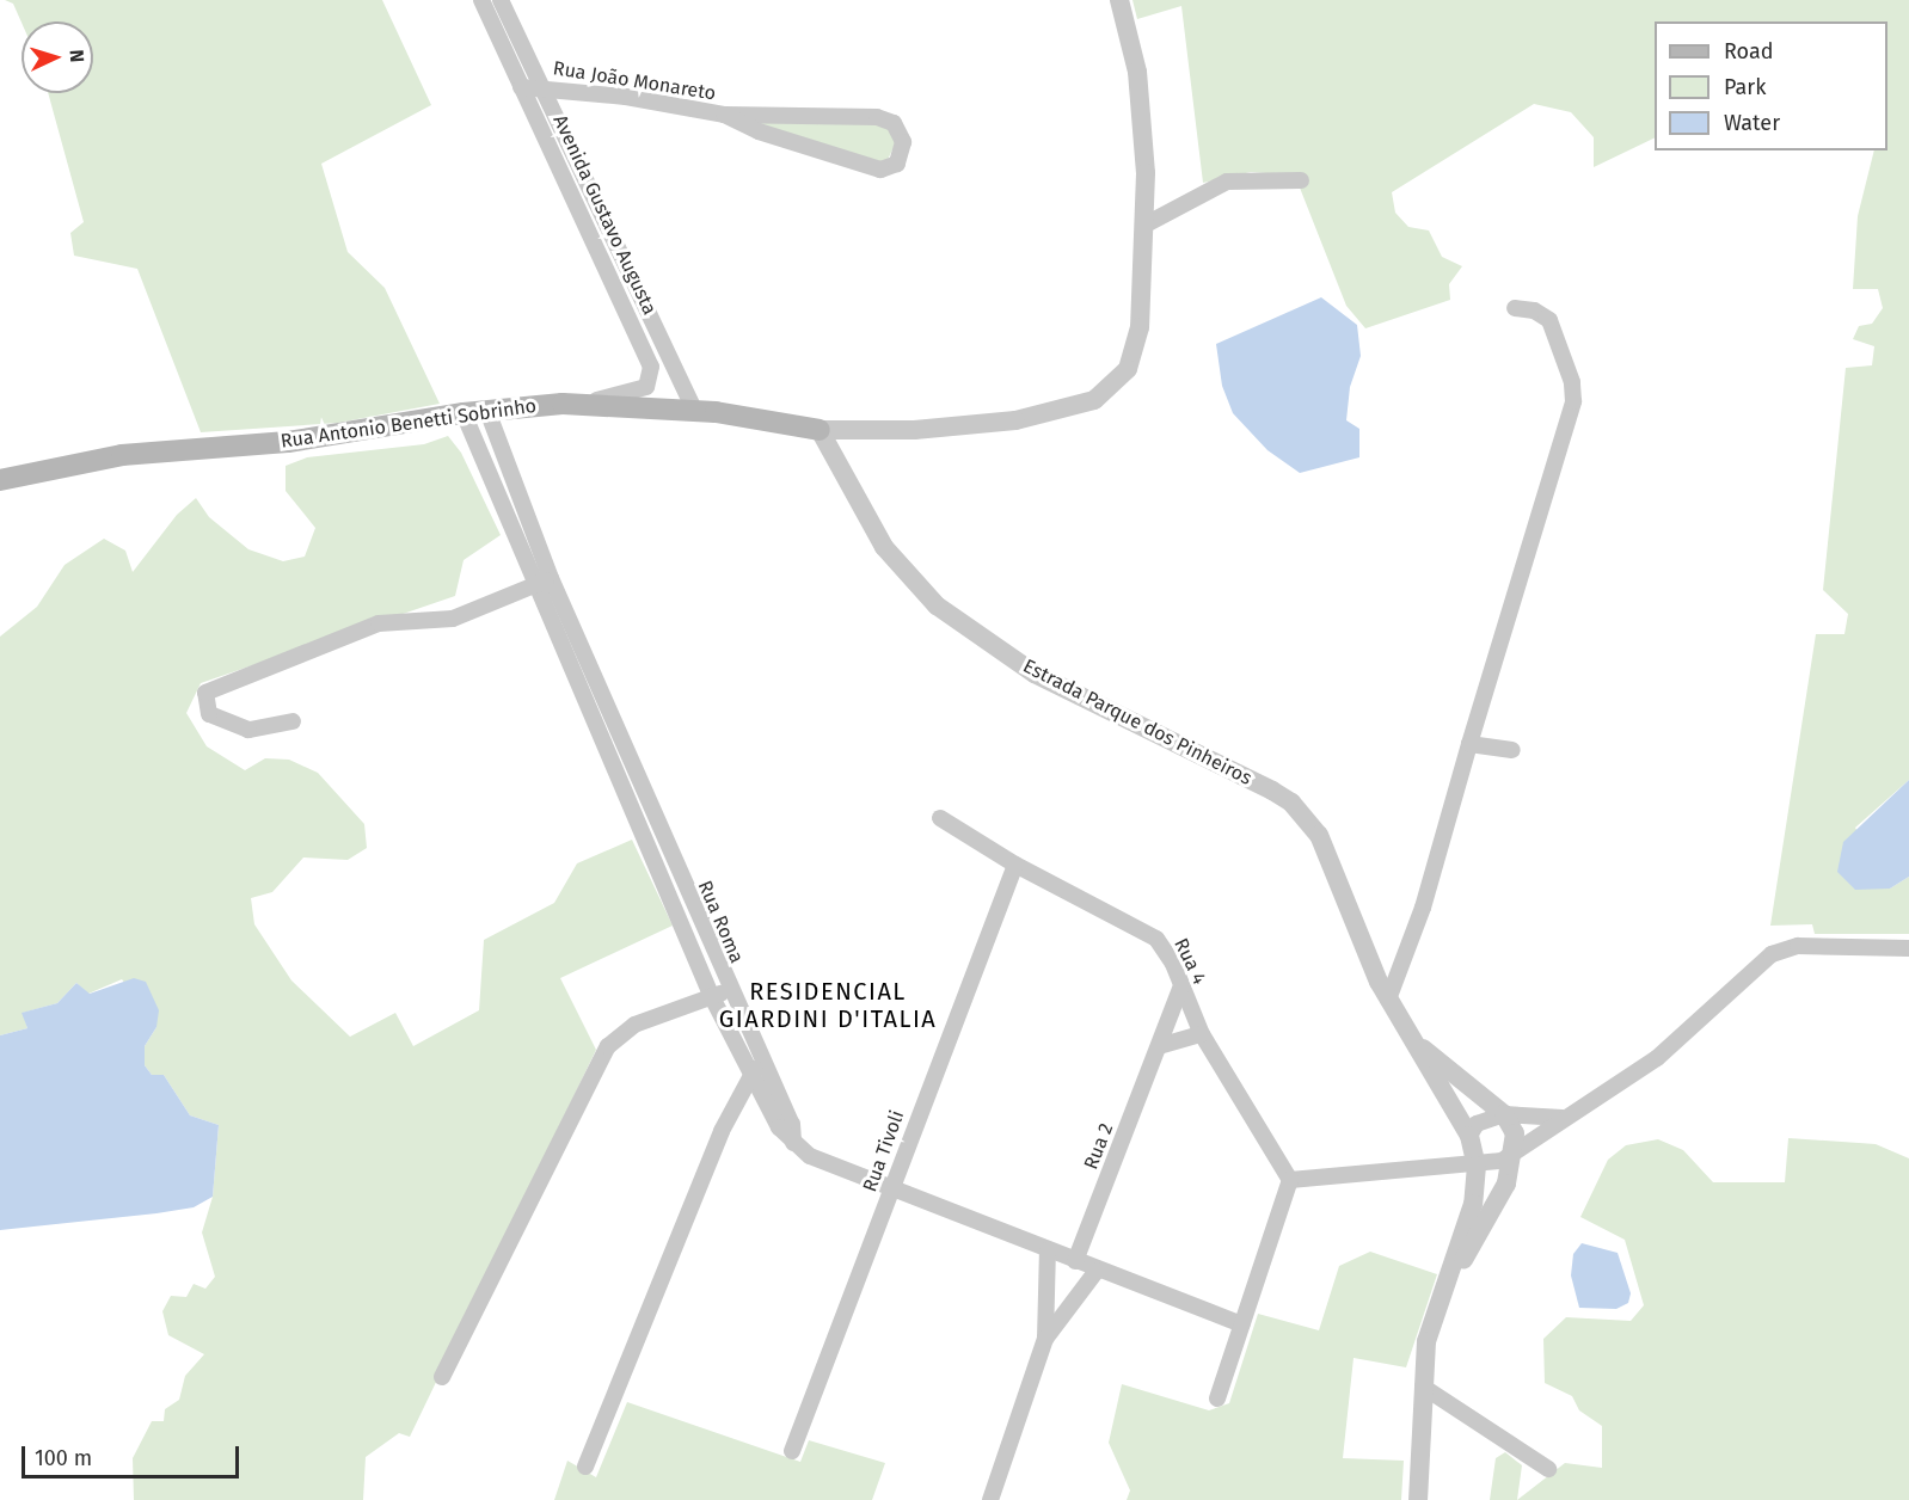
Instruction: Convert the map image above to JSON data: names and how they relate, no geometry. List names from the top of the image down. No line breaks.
{"streets":{"main road":["Rua Antonio Benetti Sobrinho"],"street":["Rua João Monareto","Avenida Gustavo Augusta","Estrada Parque dos Pinheiros","Rua Roma","Rua 4","Rua 2","Rua Tivoli"]},"crossings":[["Rua João Monareto","Avenida Gustavo Augusta"],["Avenida Gustavo Augusta","Rua Antonio Benetti Sobrinho"],["Rua Antonio Benetti Sobrinho","Estrada Parque dos Pinheiros"],["Rua Antonio Benetti Sobrinho","Rua Roma"],["Rua Roma","Rua Tivoli"],["Rua 4","Rua 2"],["Rua 4","Rua Tivoli"]],"districts":["RESIDENCIAL GIARDINI D'ITALIA"],"legend":["Road","Park","Water"],"scale_bar":"100 m","north":"right"}
